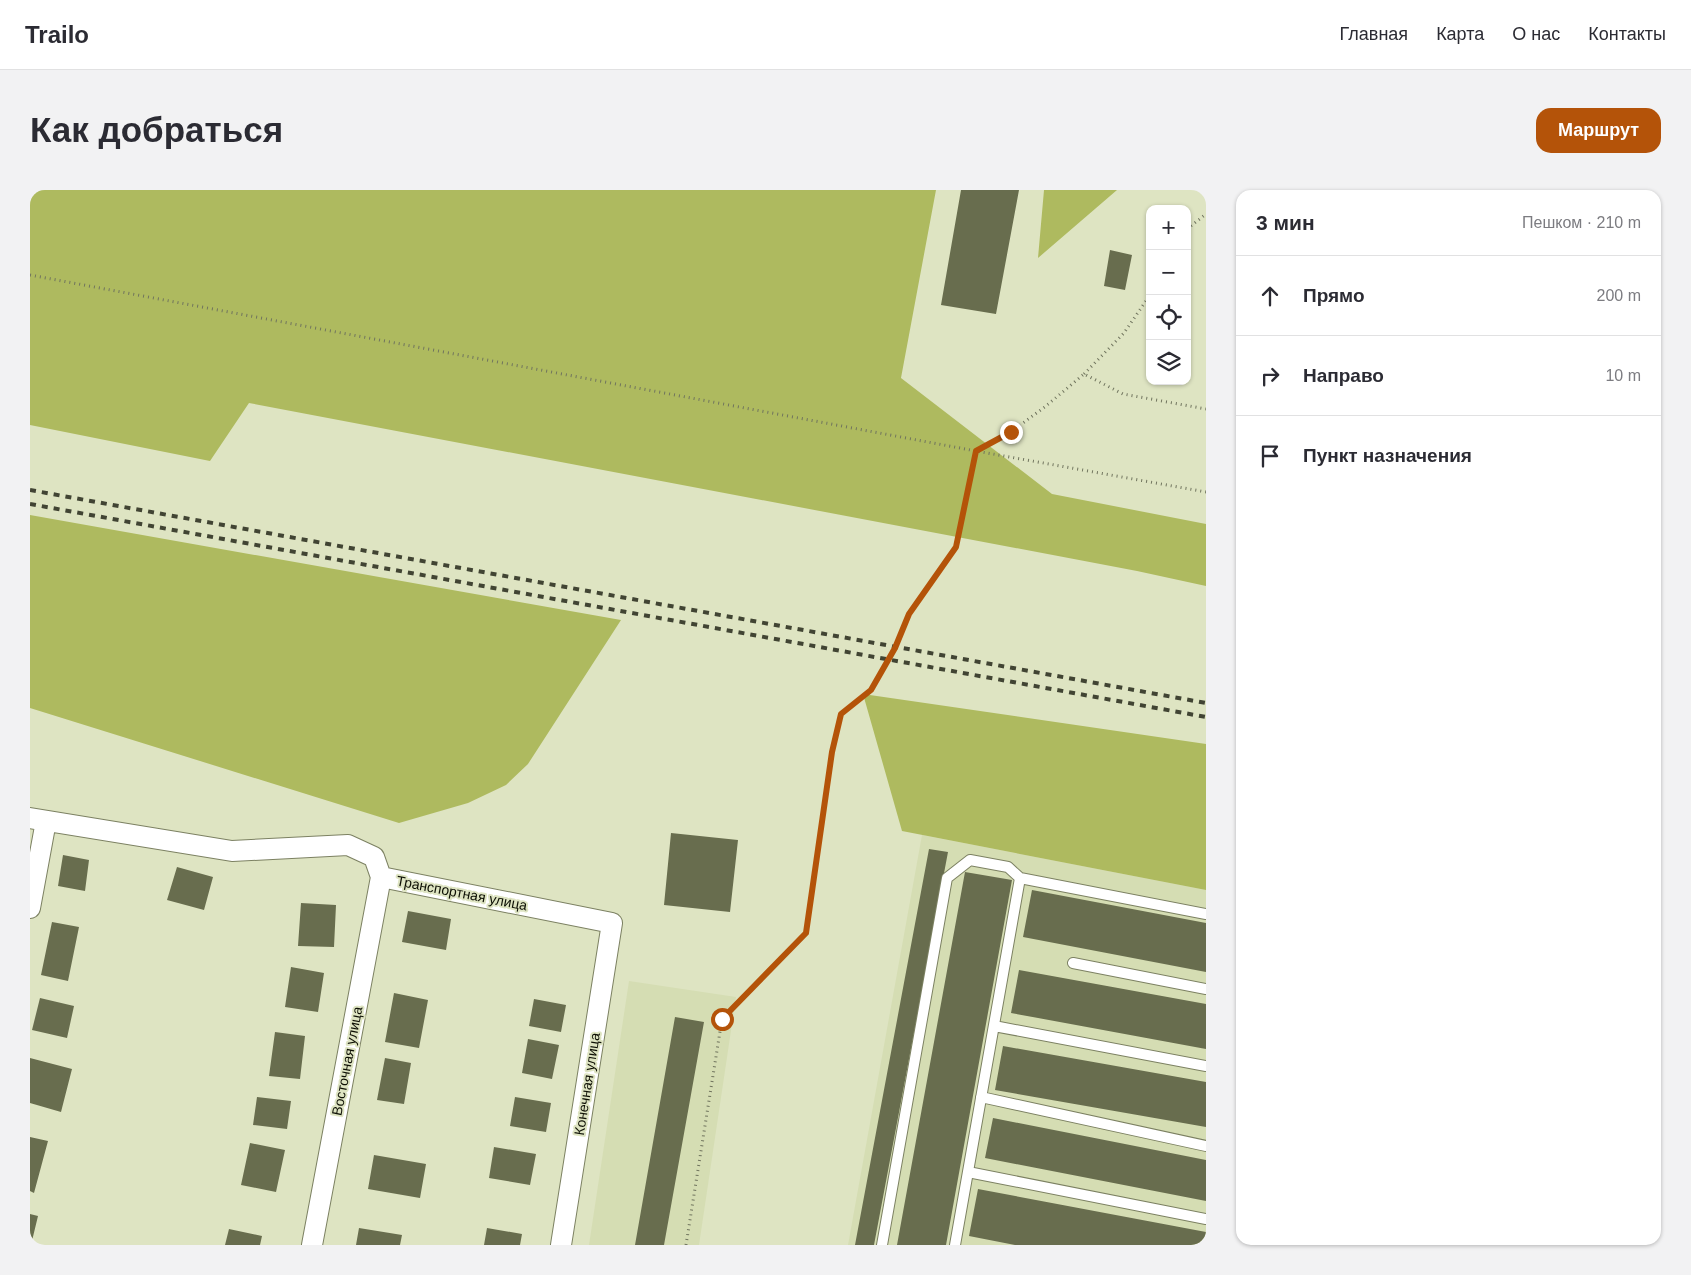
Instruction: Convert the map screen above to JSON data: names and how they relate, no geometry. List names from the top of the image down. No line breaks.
{"streets":{"street":["Транспортная улица","Восточная улица","Конечная улица"]},"crossings":[["Транспортная улица","Восточная улица"],["Транспортная улица","Конечная улица"]],"page":{"header":"Trailo","nav":["Главная","Карта","О нас","Контакты"],"buttons":"Маршрут","title":"Как добраться","heading":["3 мин","Пешком · 210 m"],"map_buttons":["+","−"],"list":[["Прямо","200 m"],["Направо","10 m"],"Пункт назначения"]}}
